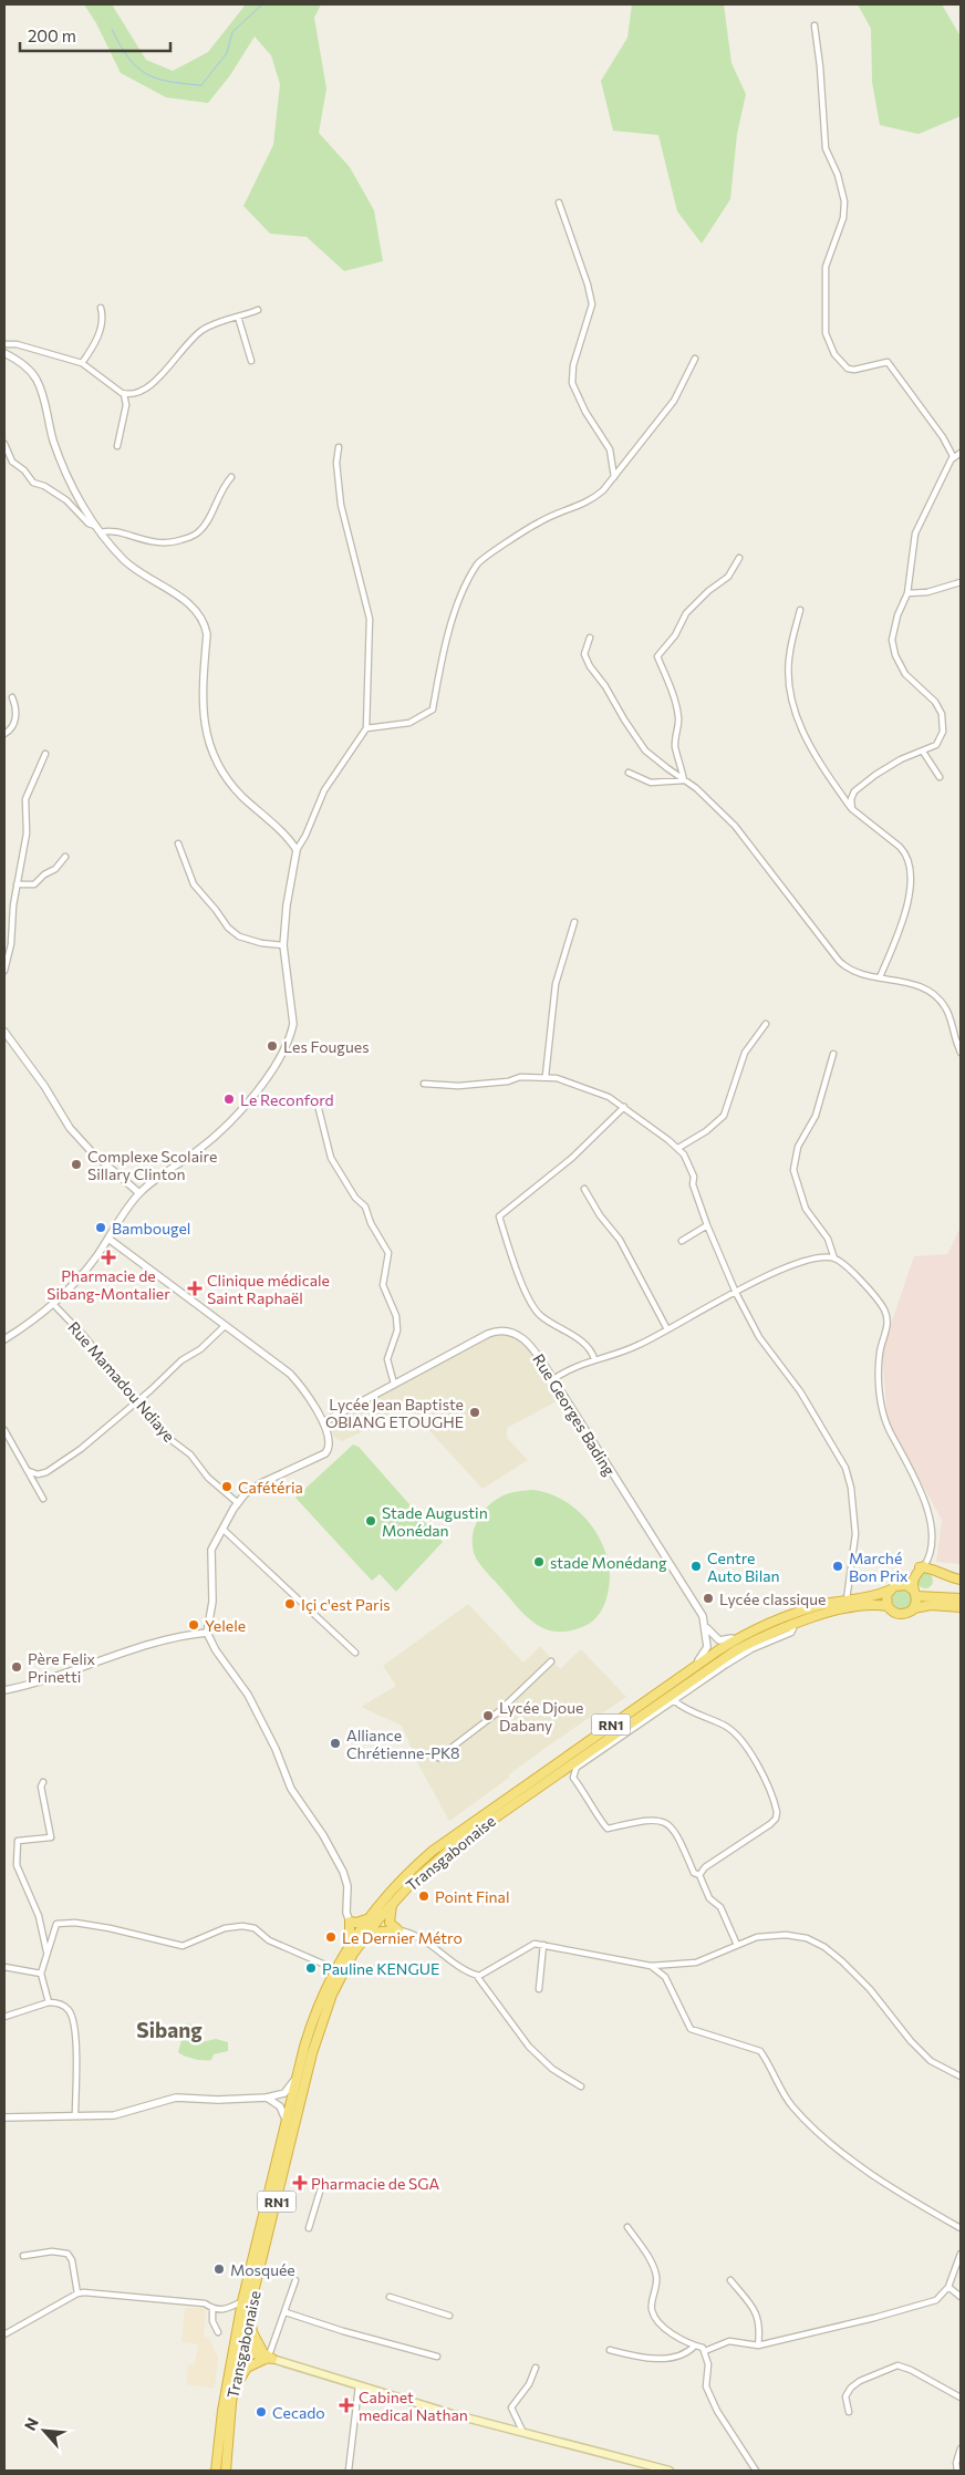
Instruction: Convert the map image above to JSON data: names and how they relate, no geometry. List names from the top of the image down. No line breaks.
{"streets":{"highway":["RN1","Transgabonaise"],"street":["Rue Mamadou Ndiaye","Rue Georges Bading"]},"crossings":[["RN1","Transgabonaise"]],"districts":["Sibang"],"places":{"other":["Les Fougues","Le Reconford","Complexe Scolaire Sillary Clinton","Bambougel","Lycée Jean Baptiste OBIANG ETOUGHE","Cafétéria","Stade Augustin Monédan","stade Monédang","Centre Auto Bilan","Marché Bon Prix","Lycée classique","Içi c'est Paris","Yelele","Père Felix Prinetti","Lycée Djoue Dabany","Alliance Chrétienne-PK8","Point Final","Le Dernier Métro","Pauline KENGUE","Mosquée","Cecado"],"health":["Pharmacie de Sibang-Montalier","Clinique médicale Saint Raphaël","Pharmacie de SGA","Cabinet medical Nathan"]},"scale_bar":"200 m","north":"top left"}
